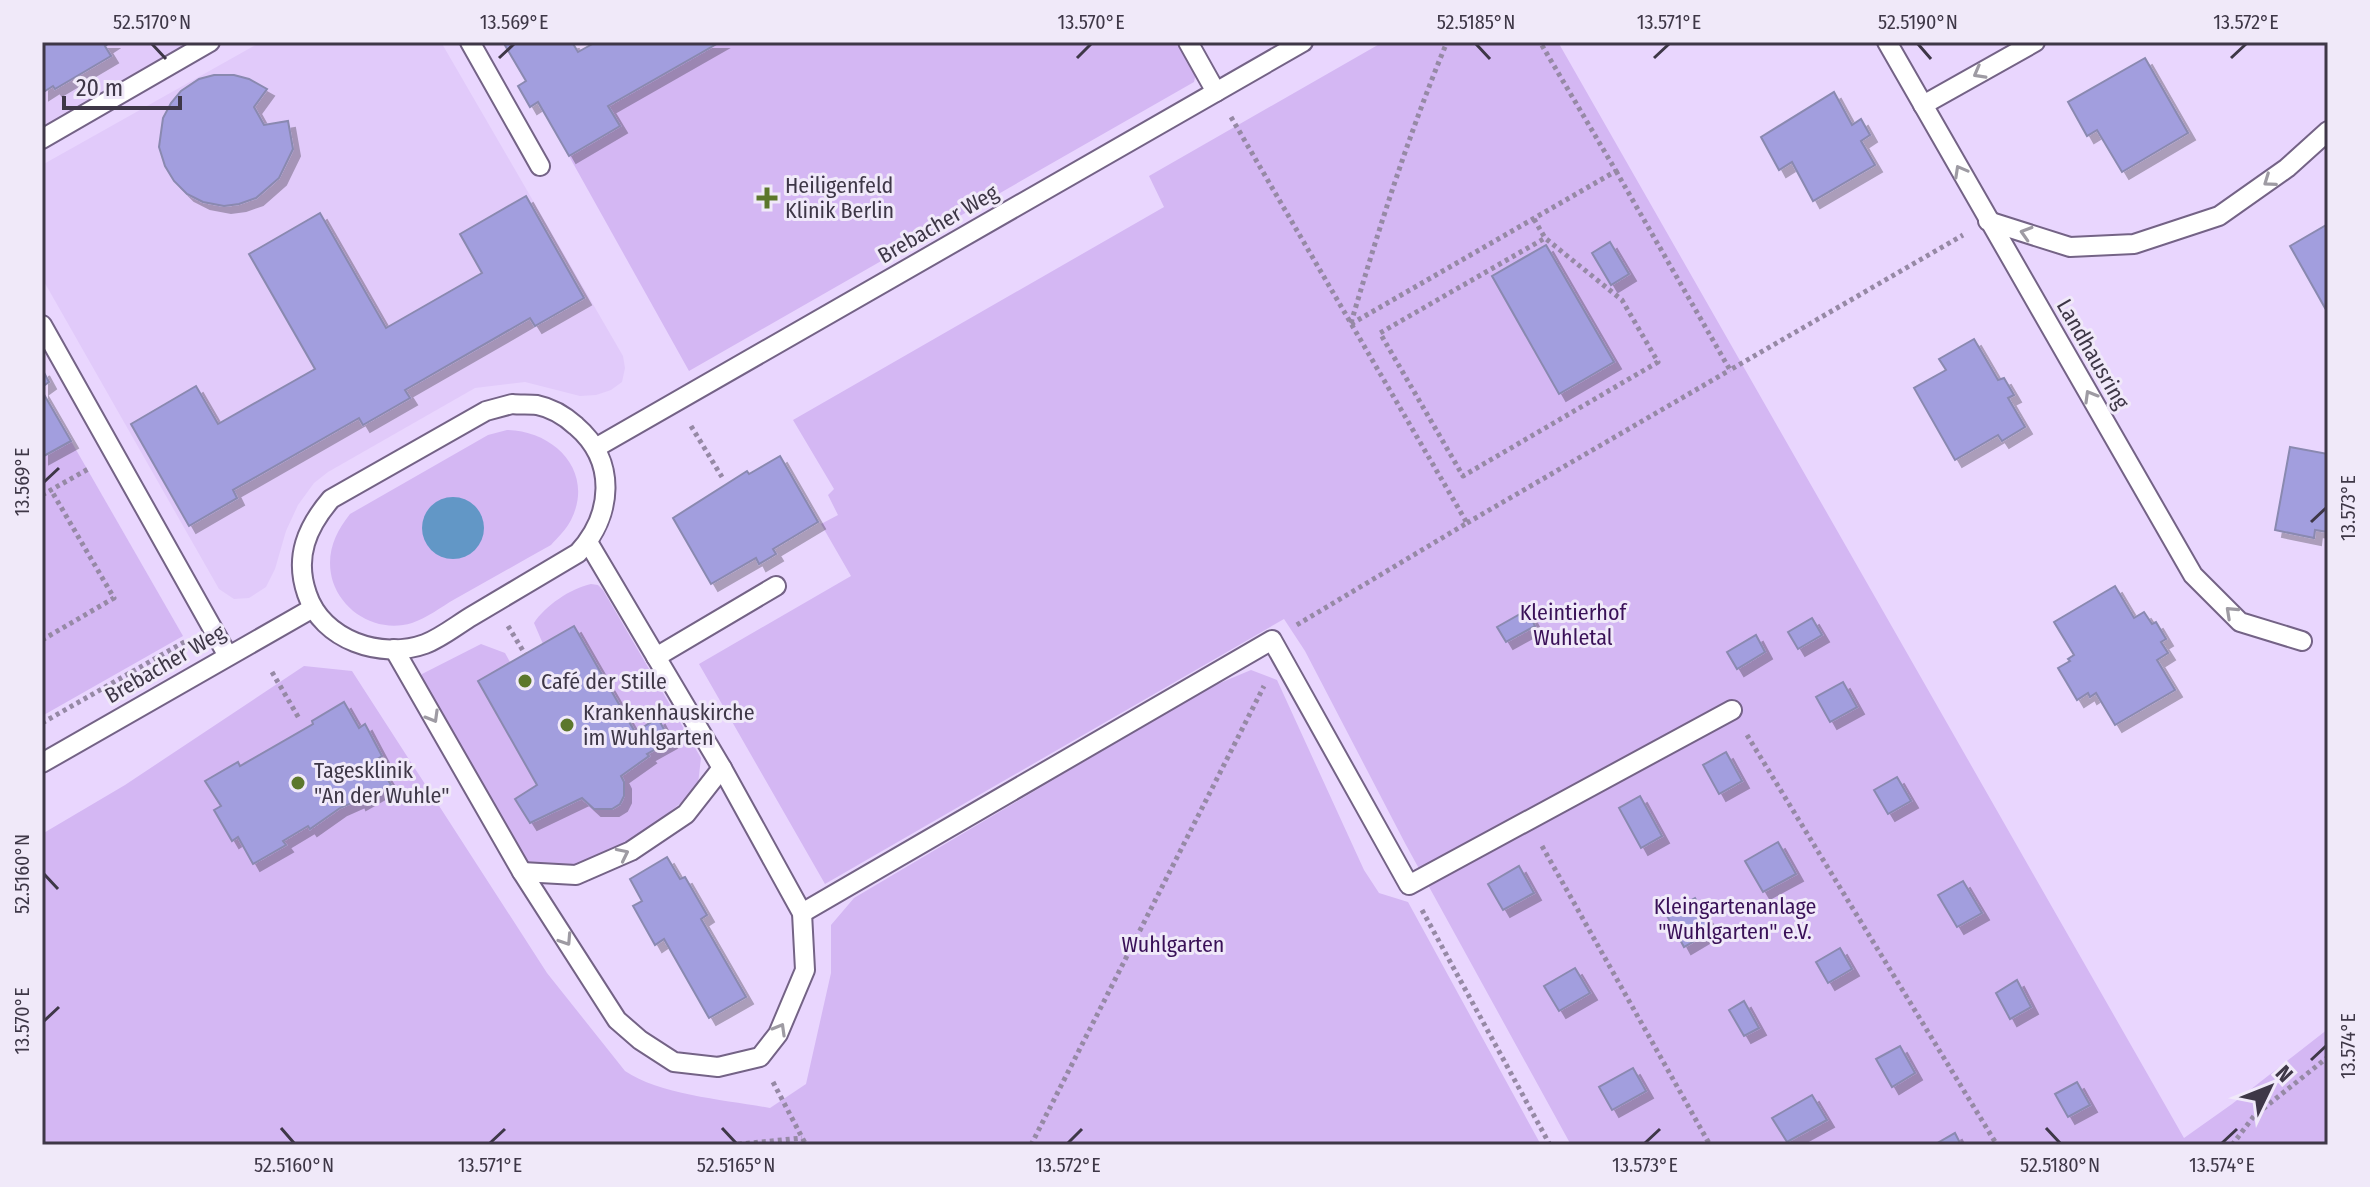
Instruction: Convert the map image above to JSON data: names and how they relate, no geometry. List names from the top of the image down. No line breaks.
{"streets":{"lane":["Brebacher Weg","Landhausring"]},"one_way":["Landhausring"],"parks":["Kleintierhof Wuhletal","Kleingartenanlage \"Wuhlgarten\" e.V.","Wuhlgarten"],"places":{"health":["Heiligenfeld Klinik Berlin"],"other":["Café der Stille","Krankenhauskirche im Wuhlgarten","Tagesklinik \"An der Wuhle\""]},"scale_bar":"20 m","north":"top right","coordinates":["52.5170°N","13.569°E","13.570°E","52.5185°N","13.571°E","52.5190°N","13.572°E","13.573°E","52.5160°N","13.574°E","52.5165°N","52.5180°N"]}
